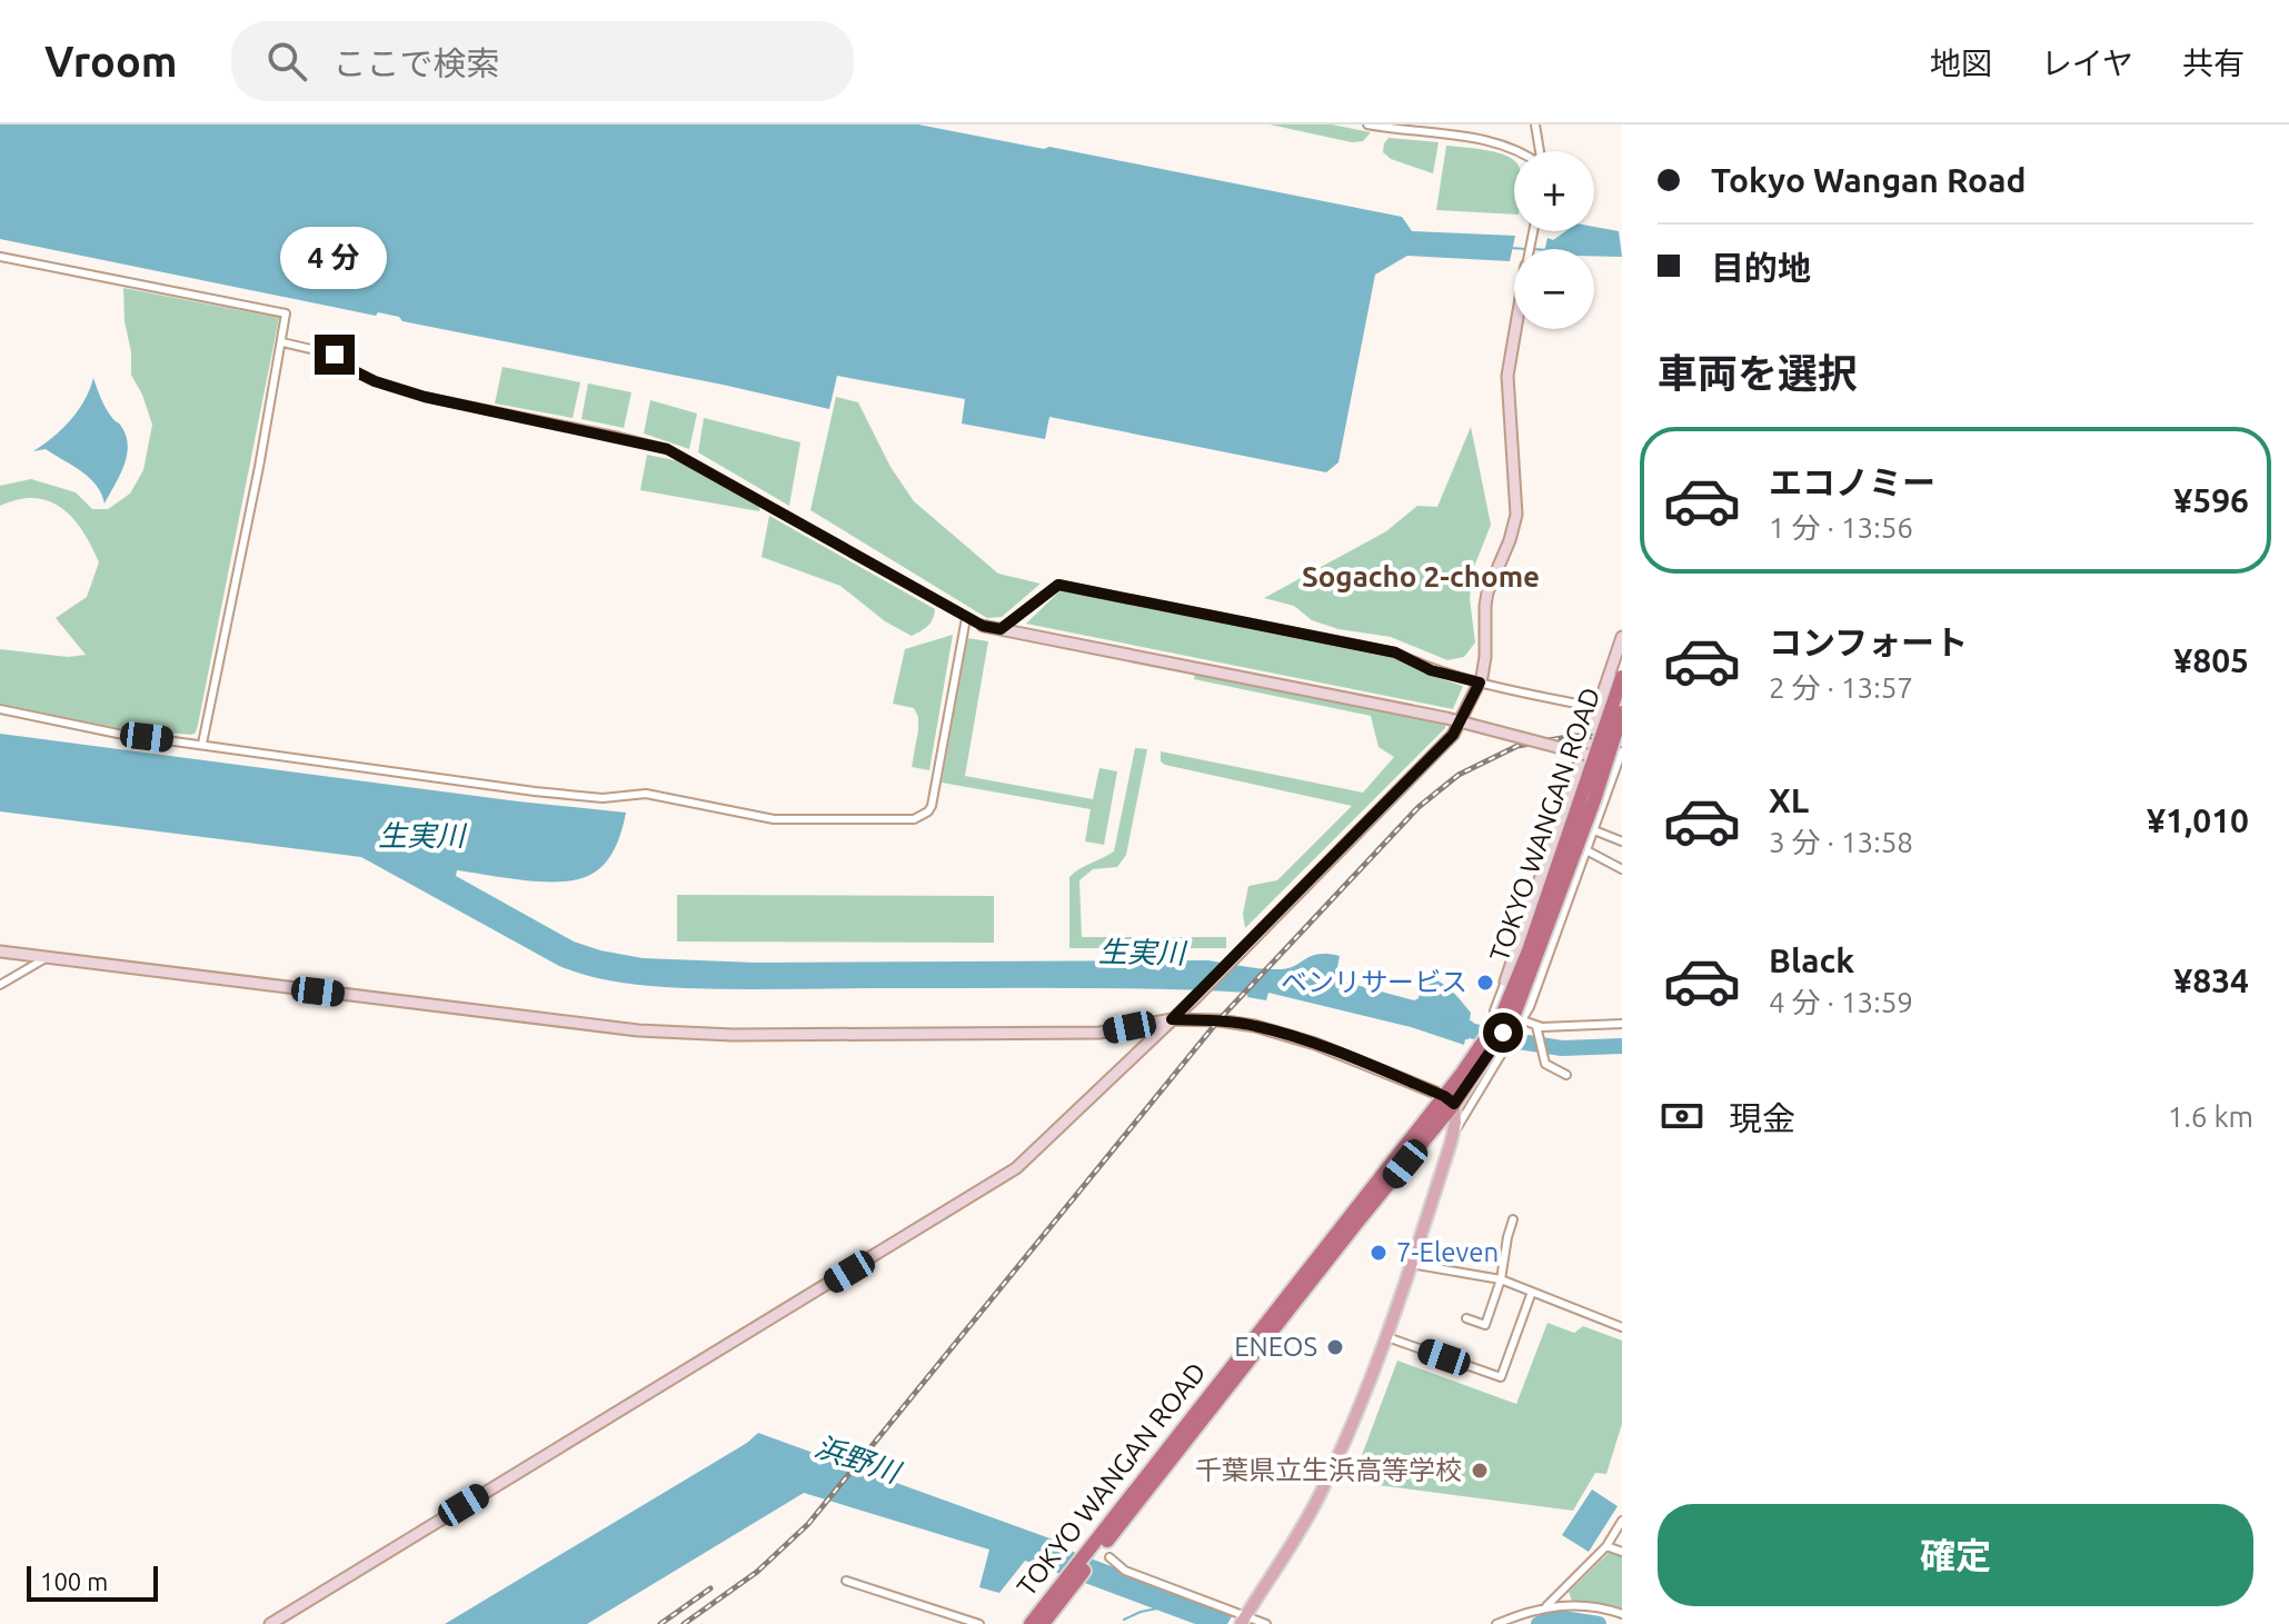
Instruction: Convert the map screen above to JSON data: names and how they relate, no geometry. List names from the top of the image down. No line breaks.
{"streets":{"highway":["TOKYO WANGAN ROAD"]},"districts":["Sogacho 2-chome"],"water":["生実川","浜野川"],"places":["ベンリサービス","7-Eleven","ENEOS","千葉県立生浜高等学校"],"scale_bar":"100 m","page":{"header":"Vroom","search":"ここで検索","nav":["地図","レイヤ","共有"],"banner":["Tokyo Wangan Road","目的地"],"map_buttons":["+","−"],"bubble":"4 分","heading":"車両を選択","list":[{"name":"エコノミー","note":"1 分 · 13:56","value":"¥596"},{"name":"コンフォート","note":"2 分 · 13:57","value":"¥805"},{"name":"XL","note":"3 分 · 13:58","value":"¥1,010"},{"name":"Black","note":"4 分 · 13:59","value":"¥834"}],"pay":["現金","1.6 km"],"buttons":"確定","scale":"100 m"}}
